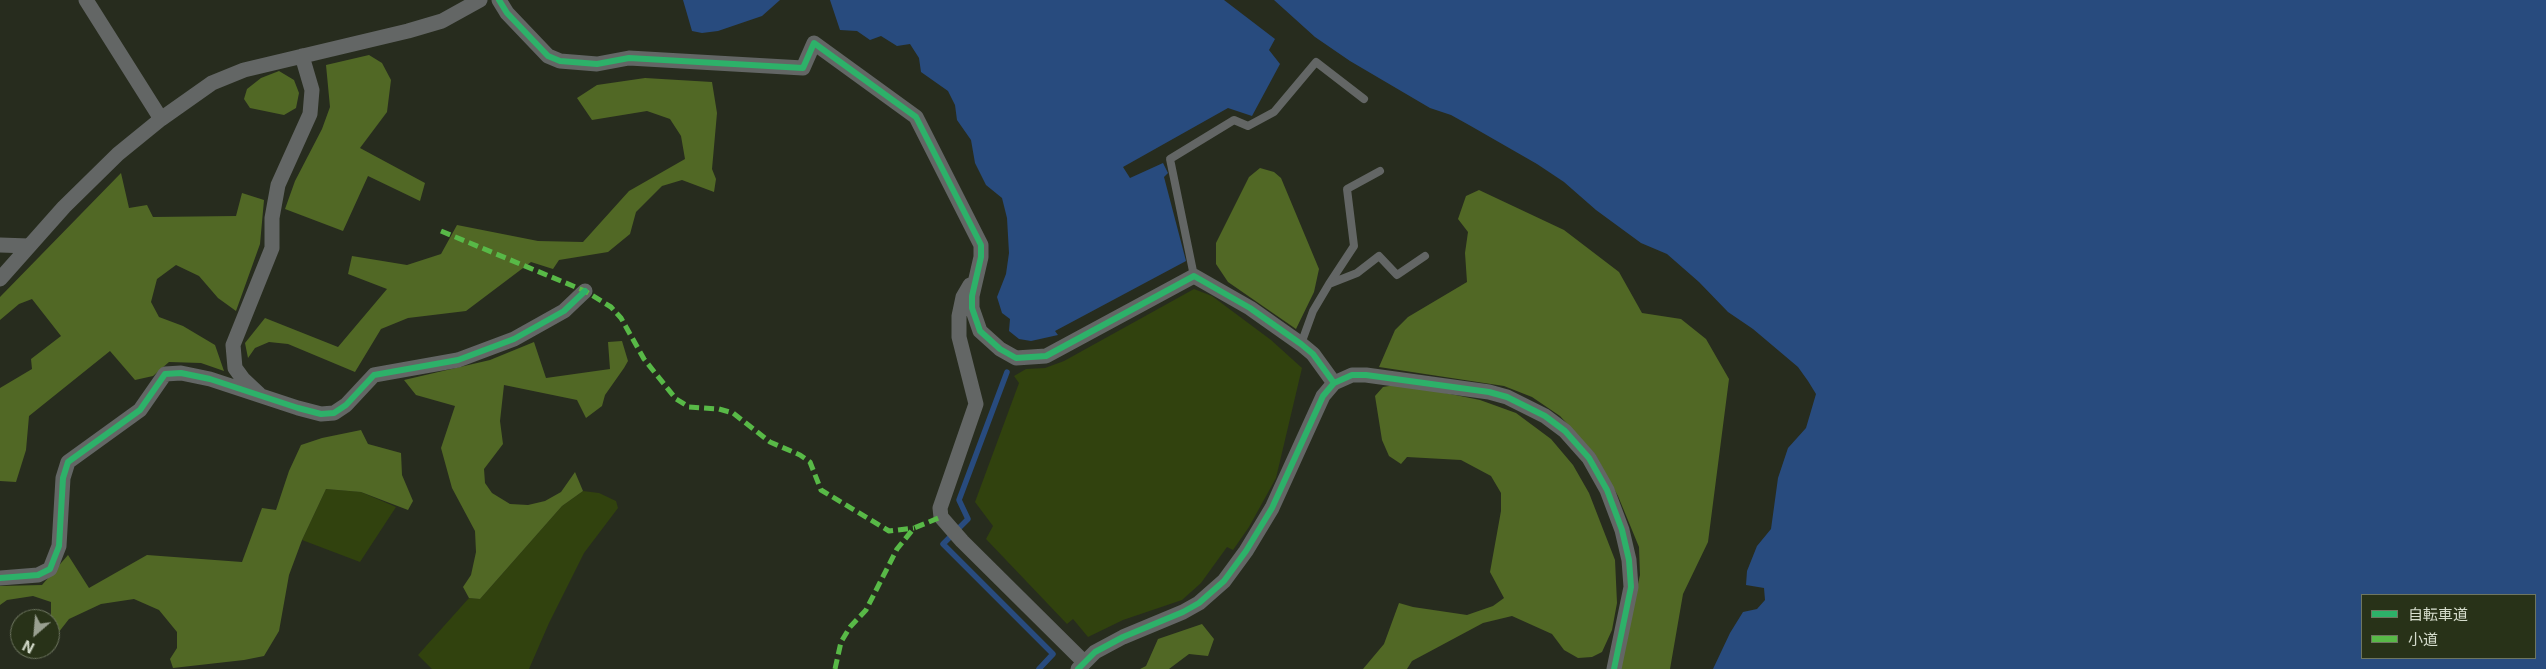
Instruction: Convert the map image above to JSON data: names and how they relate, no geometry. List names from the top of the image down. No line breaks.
{"legend":["自転車道","小道"],"north":"bottom left"}
